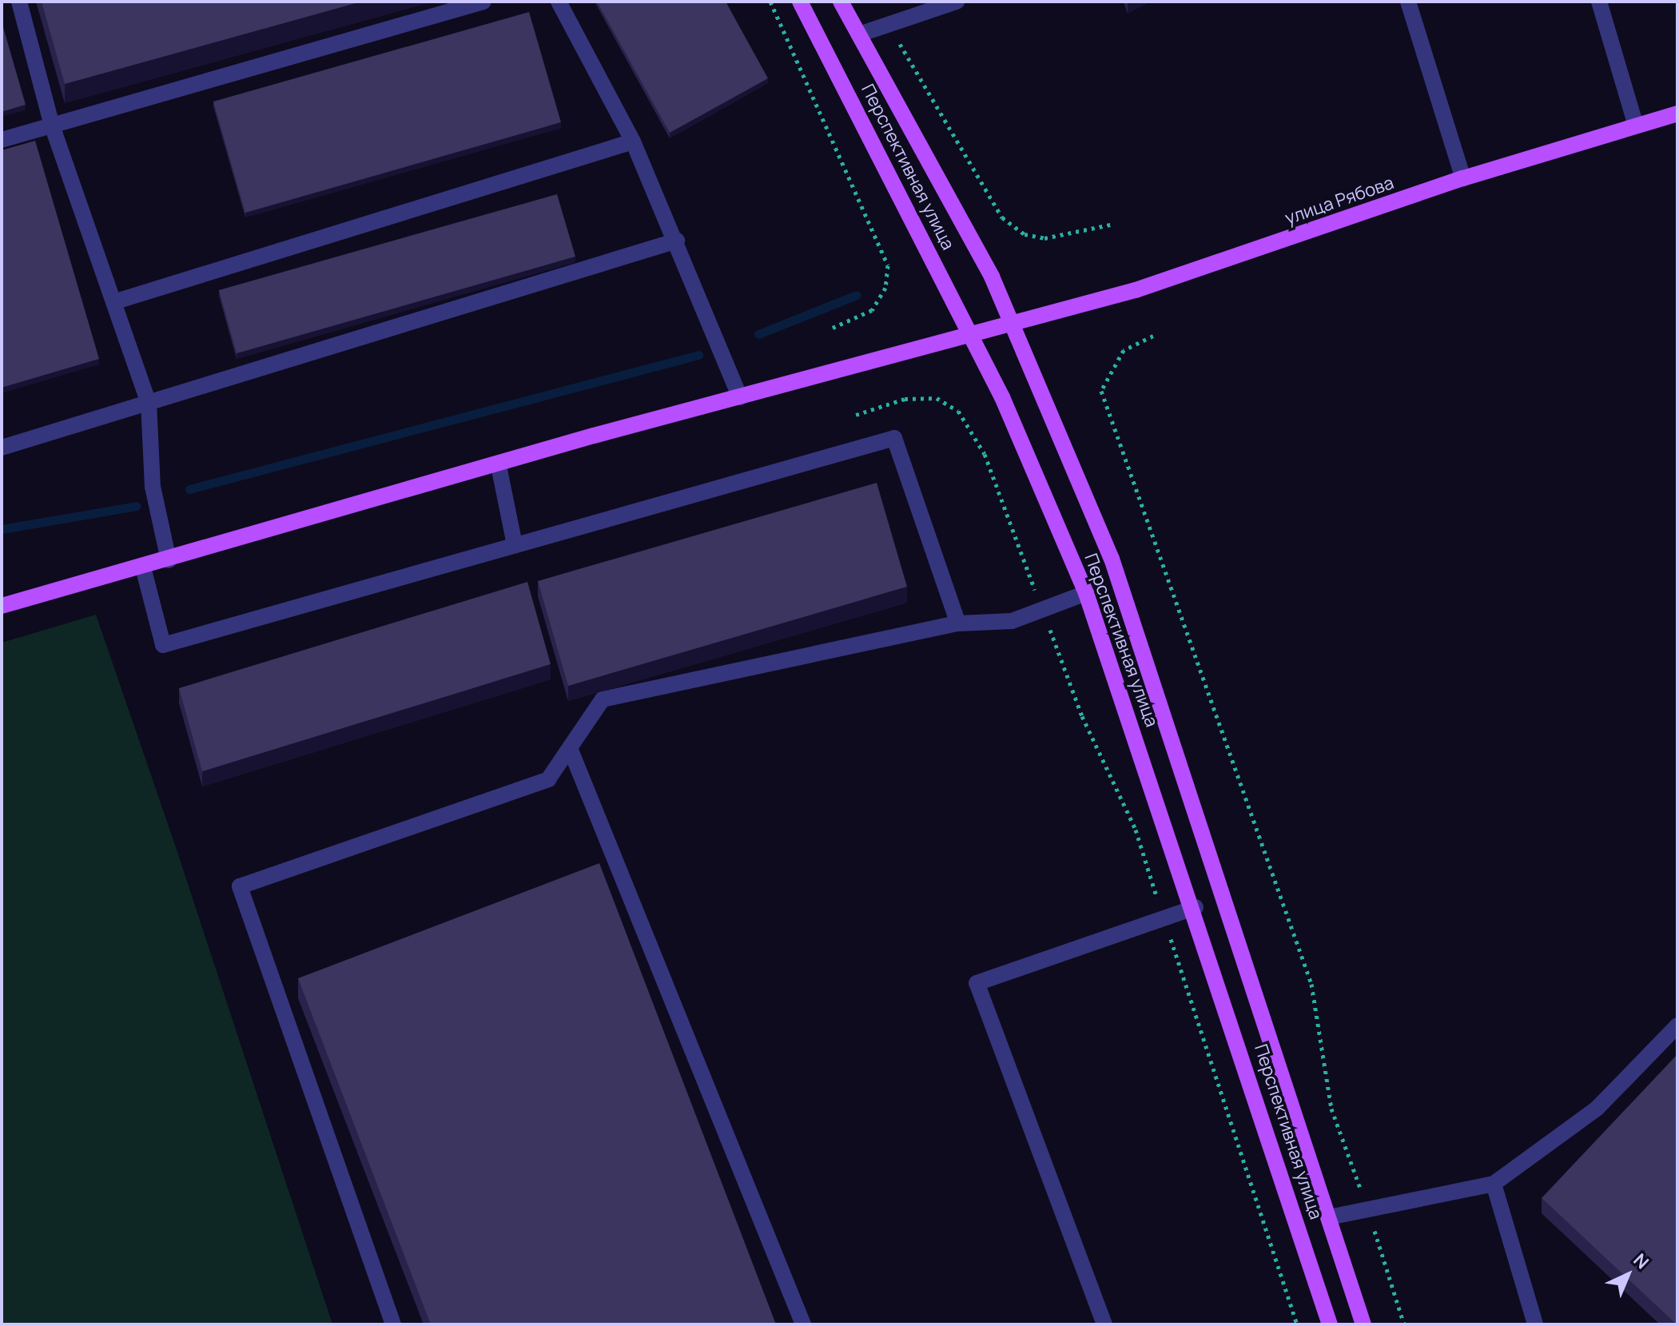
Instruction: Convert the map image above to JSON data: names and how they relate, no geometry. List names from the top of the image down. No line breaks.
{"streets":{"main road":["Перспективная улица","улица Рябова"]},"crossings":[["Перспективная улица","улица Рябова"]],"north":"top right"}
